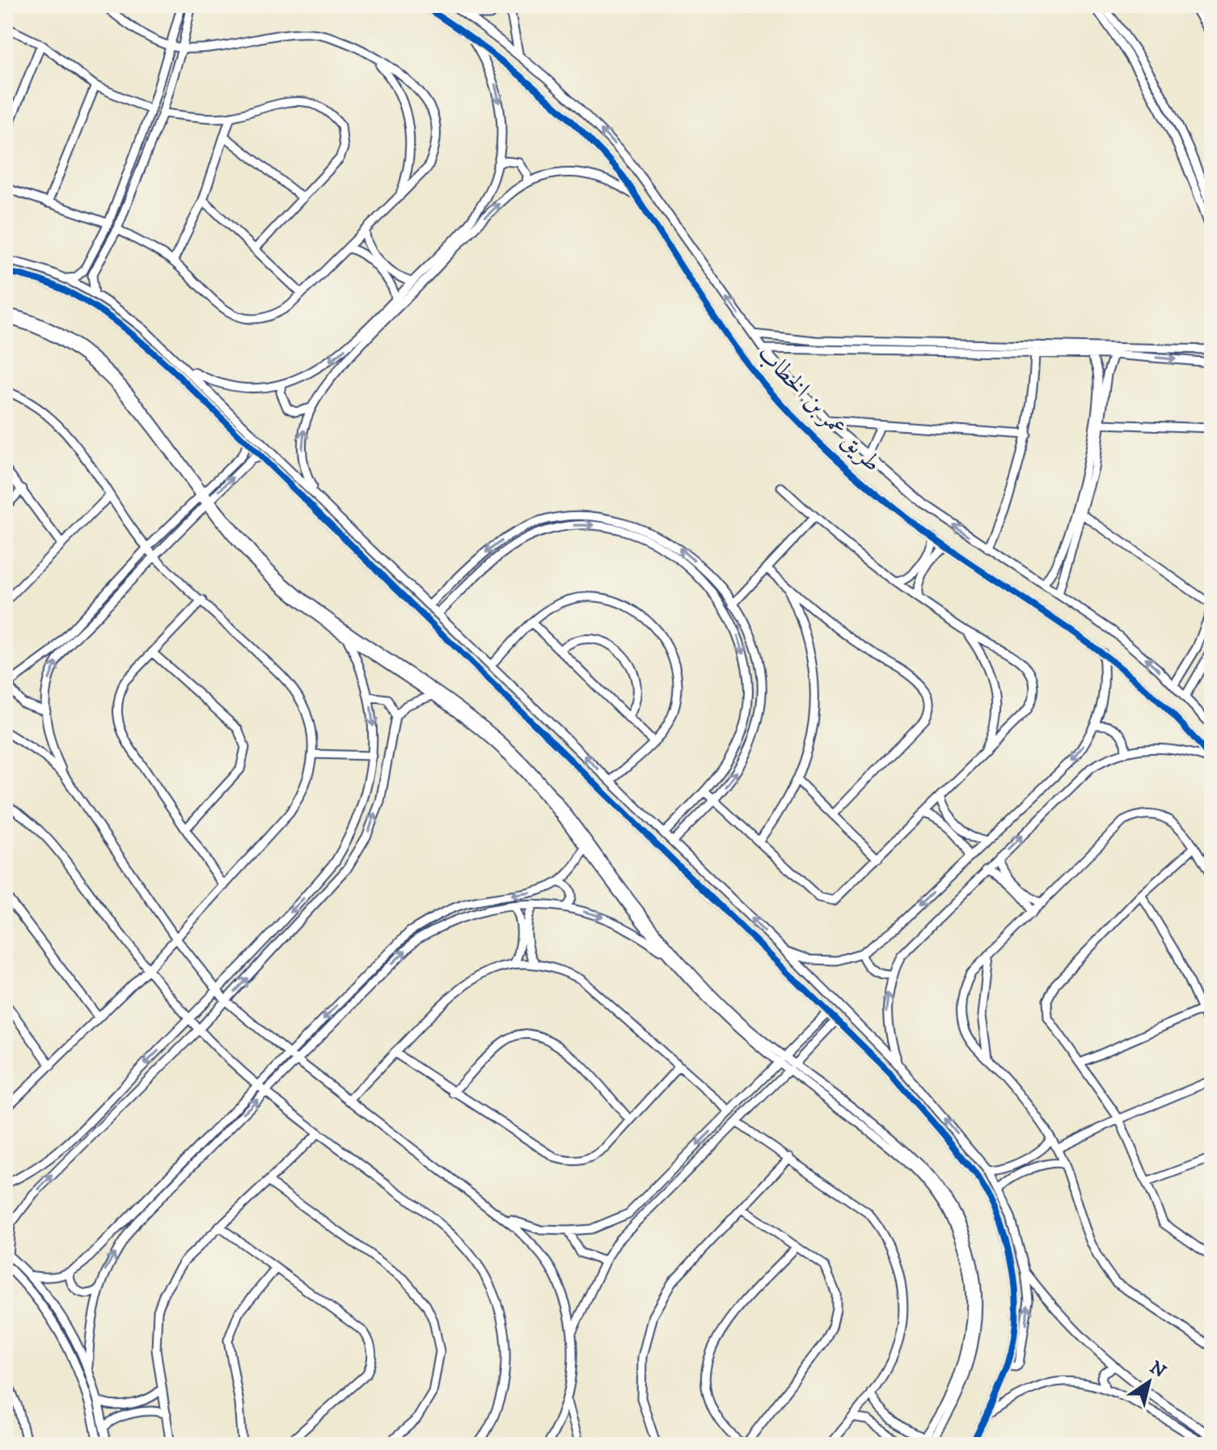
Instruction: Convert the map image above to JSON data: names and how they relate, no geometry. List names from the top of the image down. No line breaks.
{"streets":{"street":["طريق عمر بن الخطاب"]},"north":"top right"}
